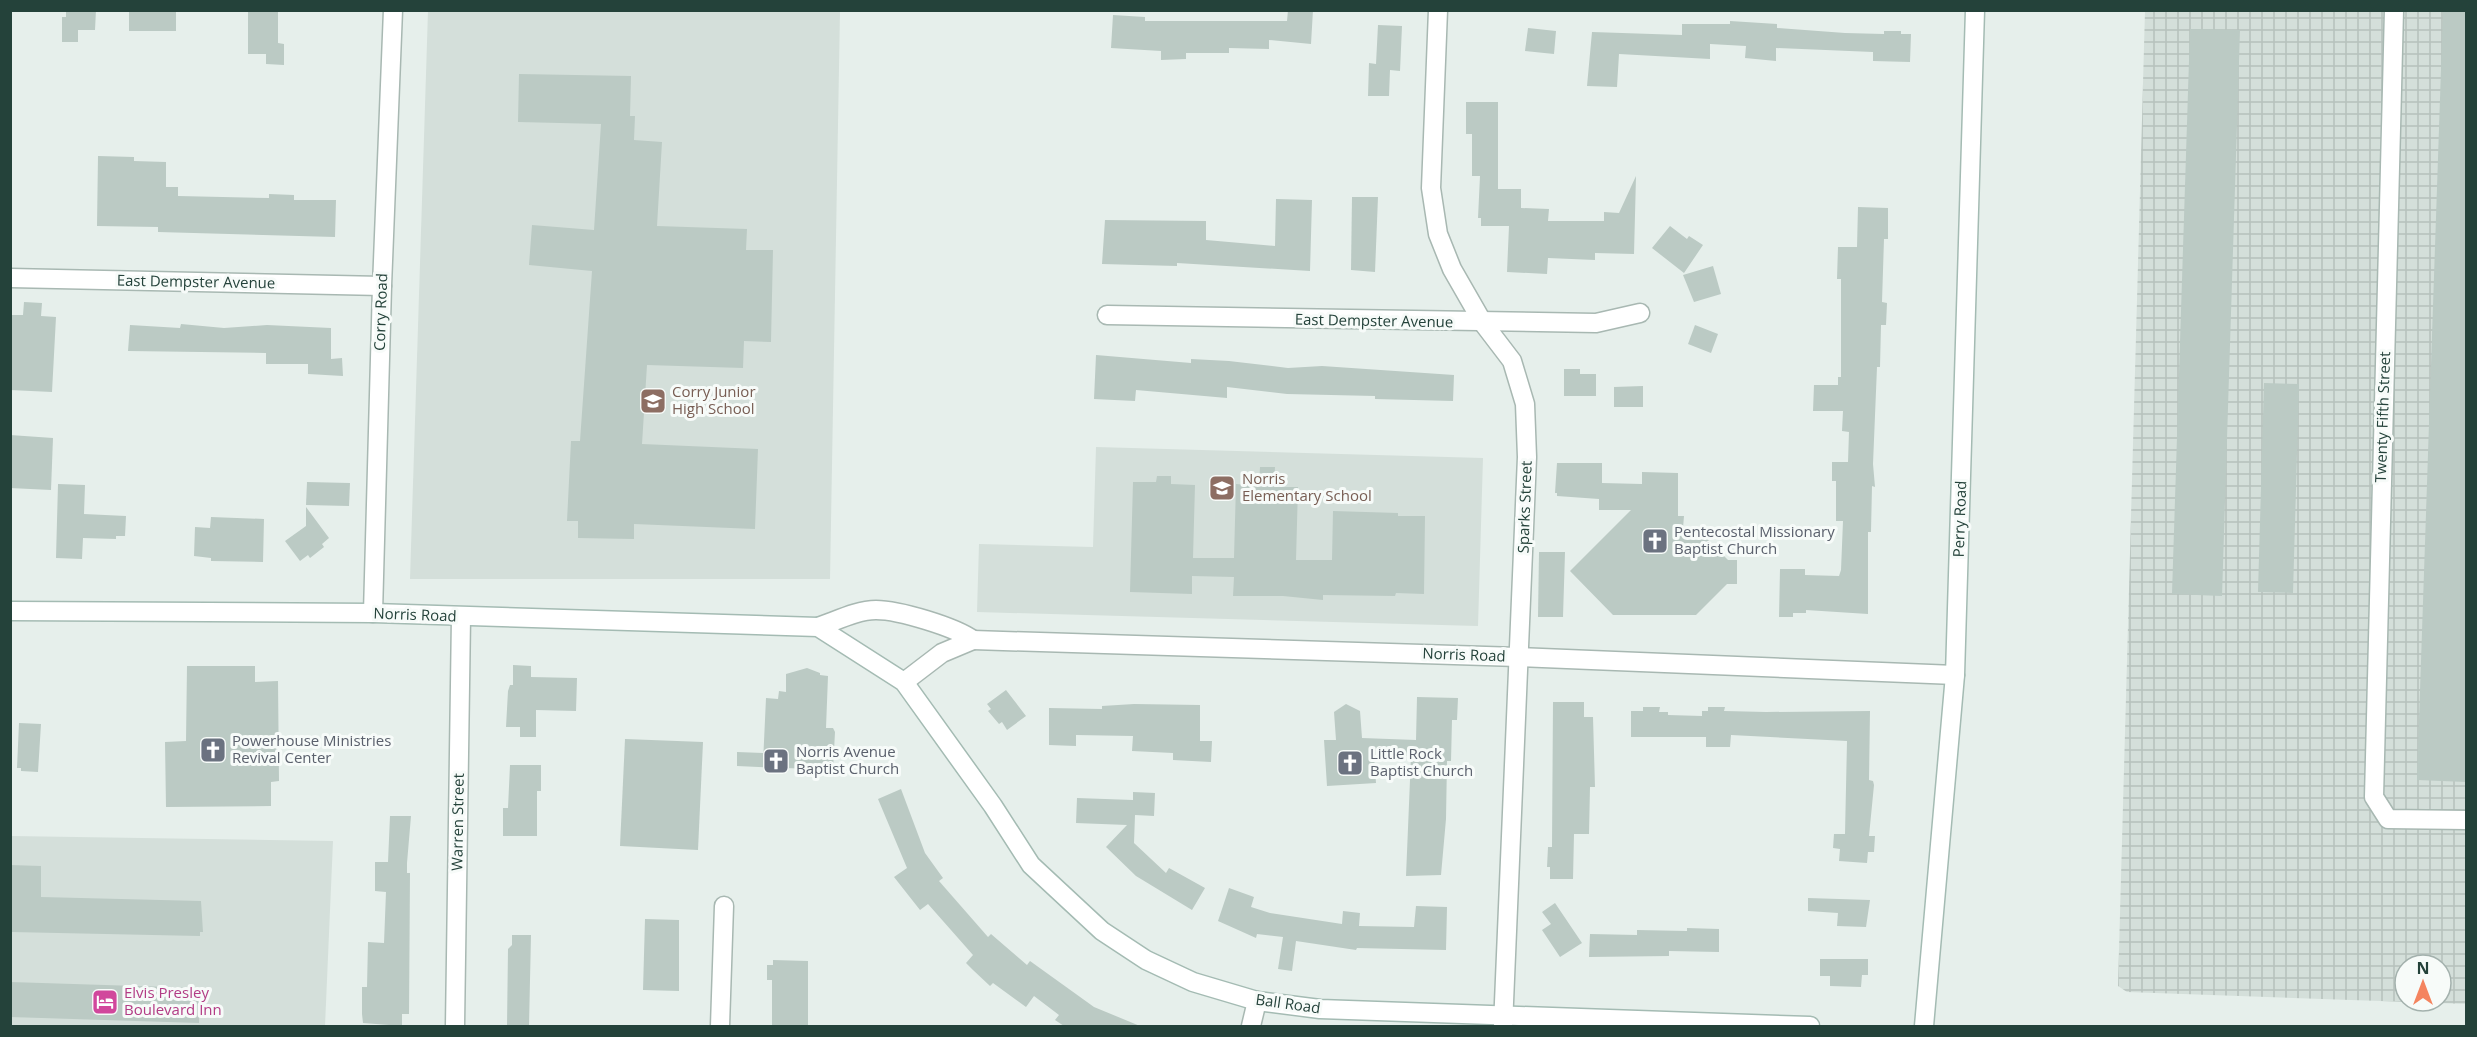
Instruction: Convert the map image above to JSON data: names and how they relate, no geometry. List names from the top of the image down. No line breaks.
{"streets":{"street":["East Dempster Avenue","Corry Road","Twenty Fifth Street","Sparks Street","Perry Road","Norris Road","Warren Street","Ball Road"]},"crossings":[["East Dempster Avenue","Corry Road"],["East Dempster Avenue","Sparks Street"],["Corry Road","Norris Road"],["Sparks Street","Norris Road"],["Sparks Street","Ball Road"],["Perry Road","Norris Road"],["Norris Road","Warren Street"],["Norris Road","Ball Road"]],"places":{"school or university":["Corry Junior High School","Norris Elementary School"],"church":["Pentecostal Missionary Baptist Church","Powerhouse Ministries Revival Center","Norris Avenue Baptist Church","Little Rock Baptist Church"],"hotel":["Elvis Presley Boulevard Inn"]},"north":"top"}
